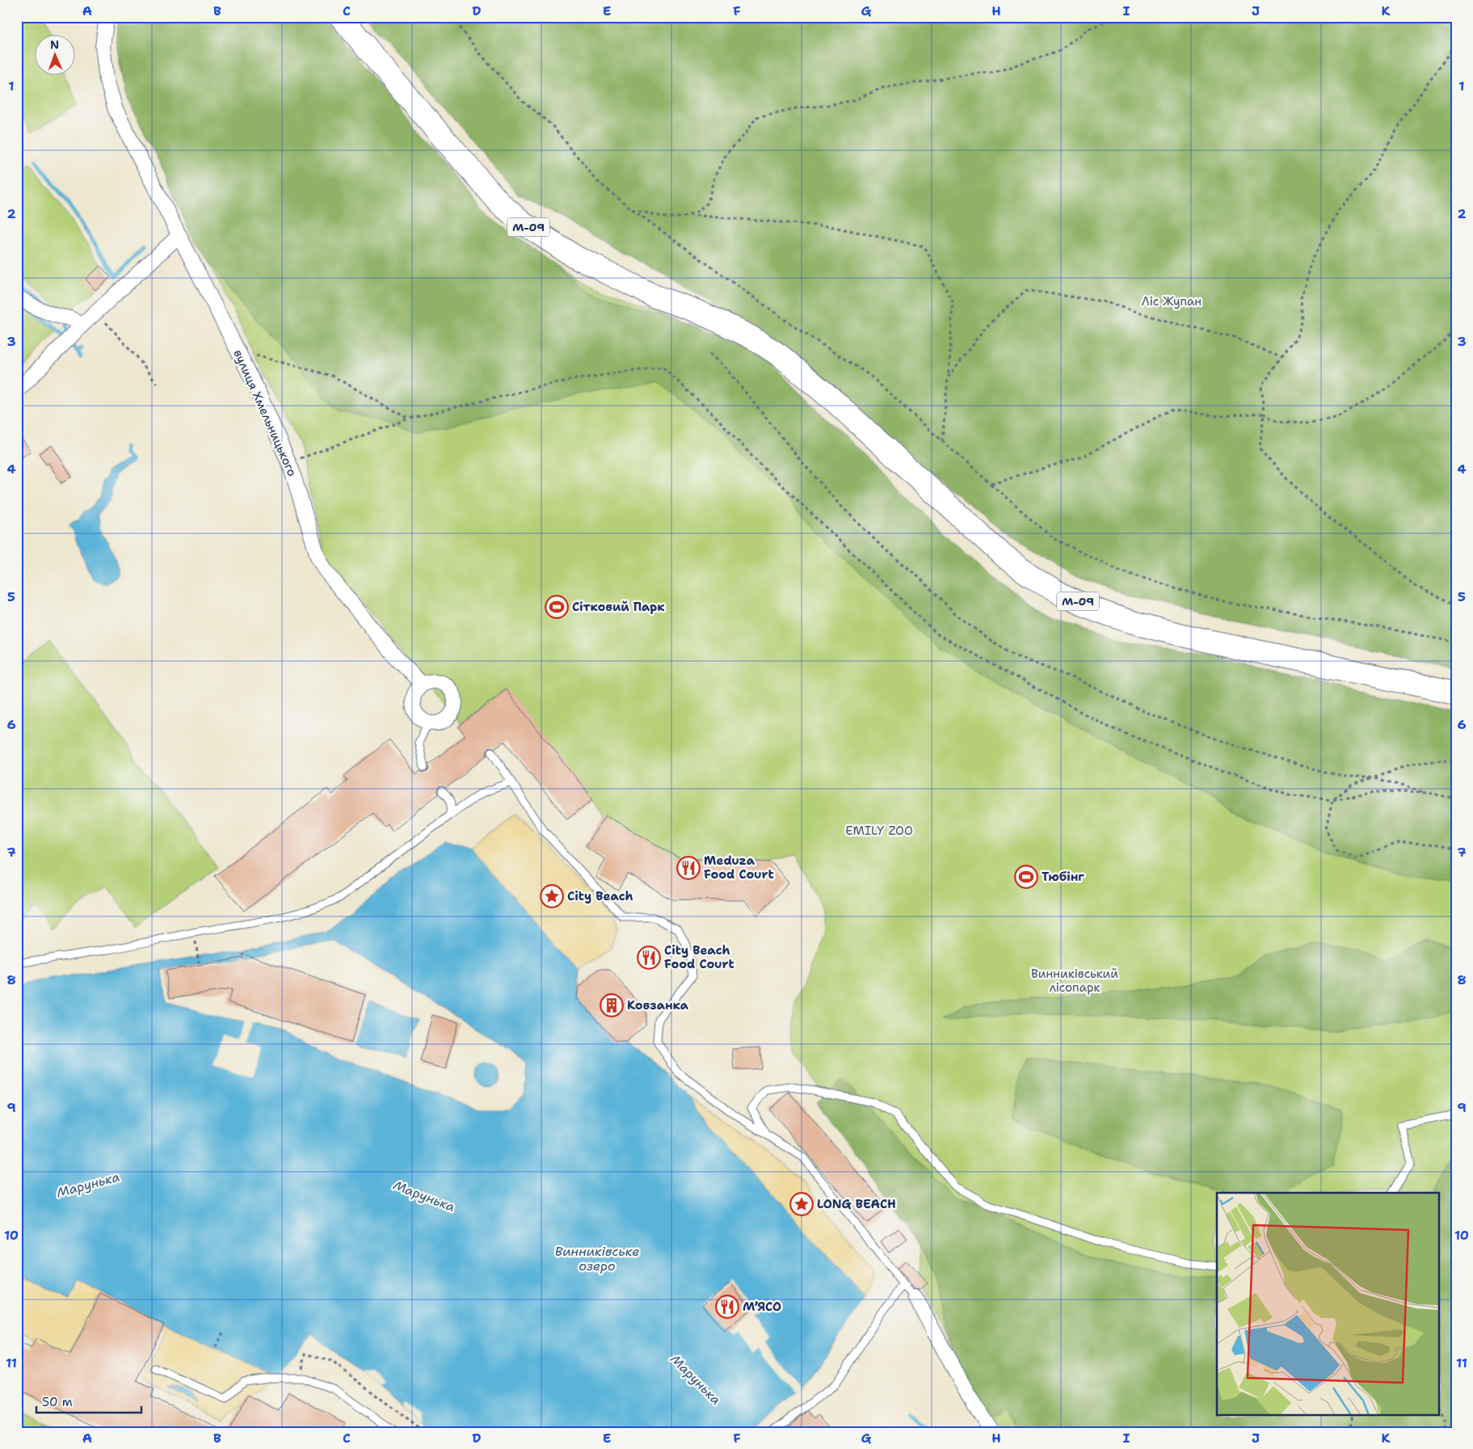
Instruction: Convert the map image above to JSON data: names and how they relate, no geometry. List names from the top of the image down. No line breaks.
{"streets":{"main road":["М-09"],"street":["вулиця Хмельницького"]},"water":["Марунька","Винниківське озеро"],"parks":["Ліс Жупан","EMILY ZOO","Винниківський лісопарк"],"places":{"sports":["Сітковий Парк","Тюбінг"],"restaurant":["Meduza Food Court","City Beach Food Court","М’ЯСО"],"place":["City Beach","LONG BEACH"],"building":["Ковзанка"]},"scale_bar":"50 m","north":"top","grid":{"columns":["A","B","C","D","E","F","G","H","I","J","K"],"rows":["1","2","3","4","5","6","7","8","9","10","11"]}}
